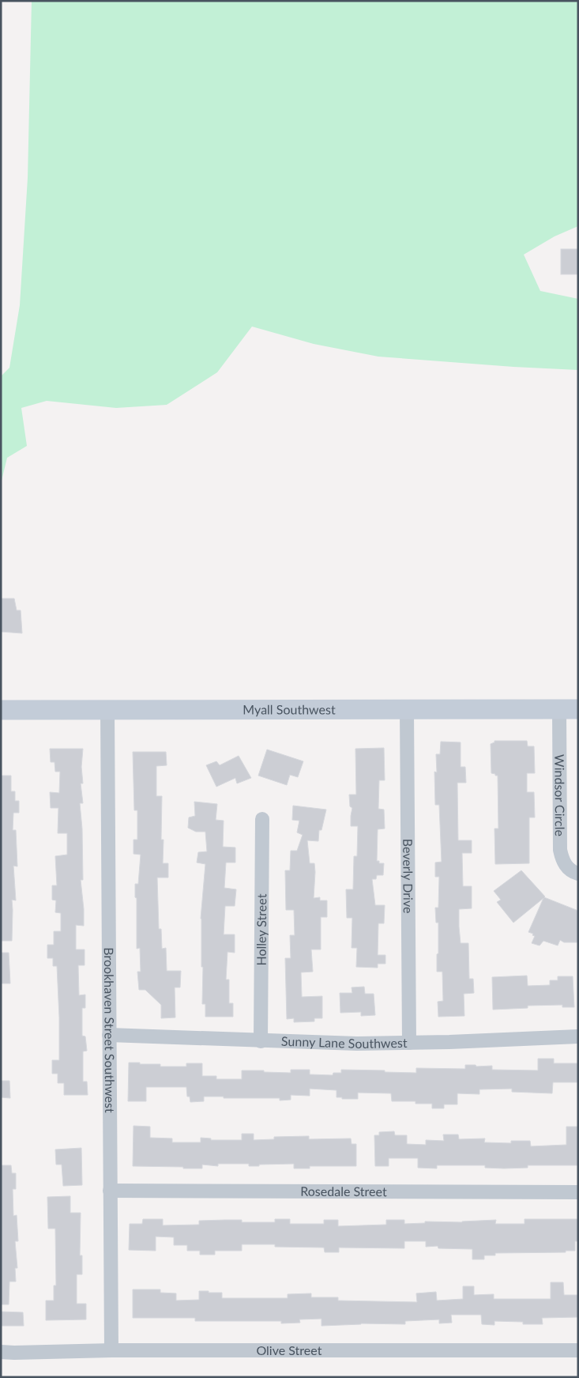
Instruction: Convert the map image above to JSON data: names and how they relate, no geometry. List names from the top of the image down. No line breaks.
{"streets":{"street":["Myall Southwest","Windsor Circle","Beverly Drive","Holley Street","Brookhaven Street Southwest","Sunny Lane Southwest","Rosedale Street","Olive Street"]},"crossings":[["Myall Southwest","Windsor Circle"],["Myall Southwest","Beverly Drive"],["Myall Southwest","Brookhaven Street Southwest"],["Beverly Drive","Sunny Lane Southwest"],["Holley Street","Sunny Lane Southwest"],["Brookhaven Street Southwest","Sunny Lane Southwest"],["Brookhaven Street Southwest","Rosedale Street"],["Brookhaven Street Southwest","Olive Street"]]}
